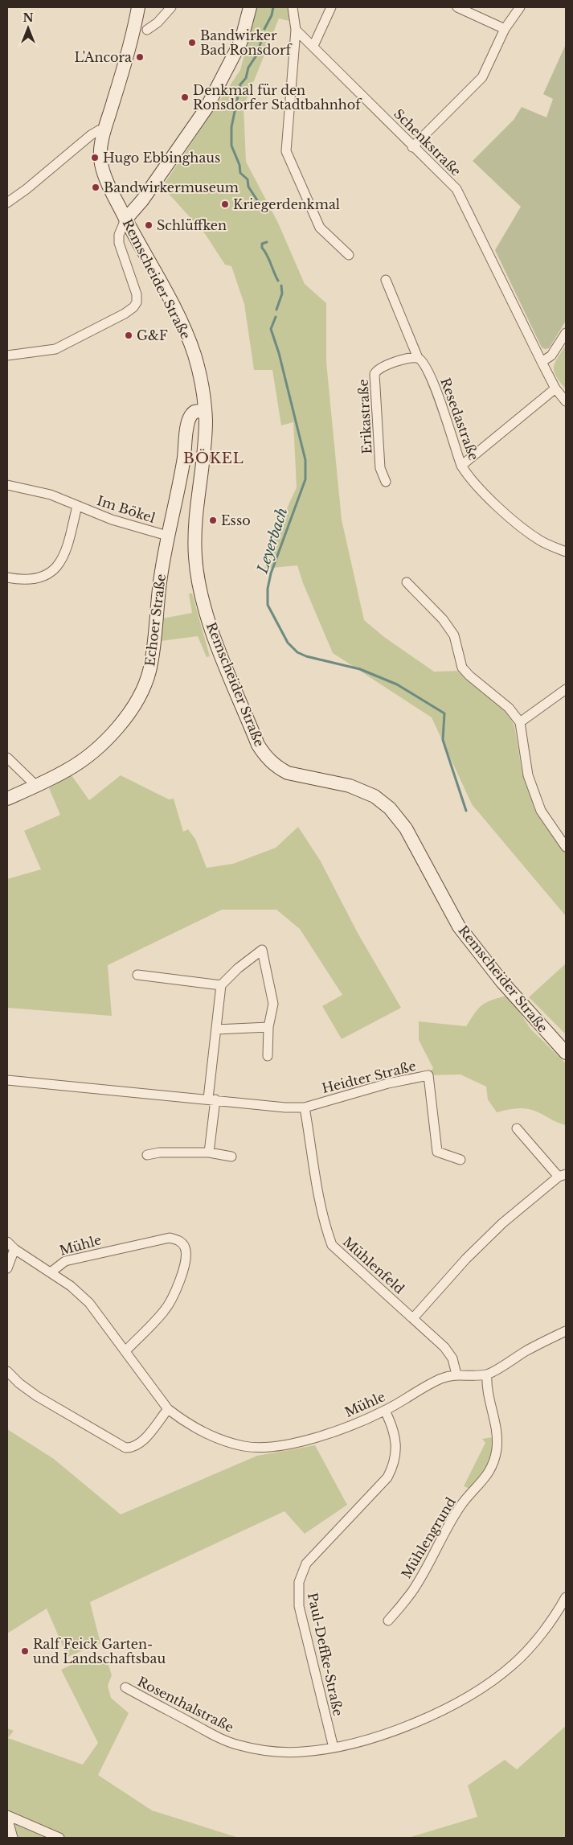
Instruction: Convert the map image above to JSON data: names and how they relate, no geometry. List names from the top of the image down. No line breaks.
{"streets":{"main road":["Remscheider Straße","Echoer Straße"],"street":["Schenkstraße","Erikastraße","Resedastraße","Im Bökel","Heidter Straße","Mühle","Mühlenfeld","Mühlengrund","Paul-Deffke-Straße","Rosenthalstraße"]},"crossings":[["Remscheider Straße","Echoer Straße"],["Erikastraße","Resedastraße"],["Im Bökel","Echoer Straße"],["Heidter Straße","Mühlenfeld"],["Mühle","Mühlenfeld"],["Mühle","Mühlengrund"],["Mühle","Paul-Deffke-Straße"],["Paul-Deffke-Straße","Rosenthalstraße"]],"districts":["BÖKEL"],"water":["Leyerbach"],"places":["Bandwirker Bad Ronsdorf","L'Ancora","Denkmal für den Ronsdorfer Stadtbahnhof","Hugo Ebbinghaus","Bandwirkermuseum","Kriegerdenkmal","Schlüffken","G&F","Esso","Ralf Feick Garten- und Landschaftsbau"],"north":"top"}
